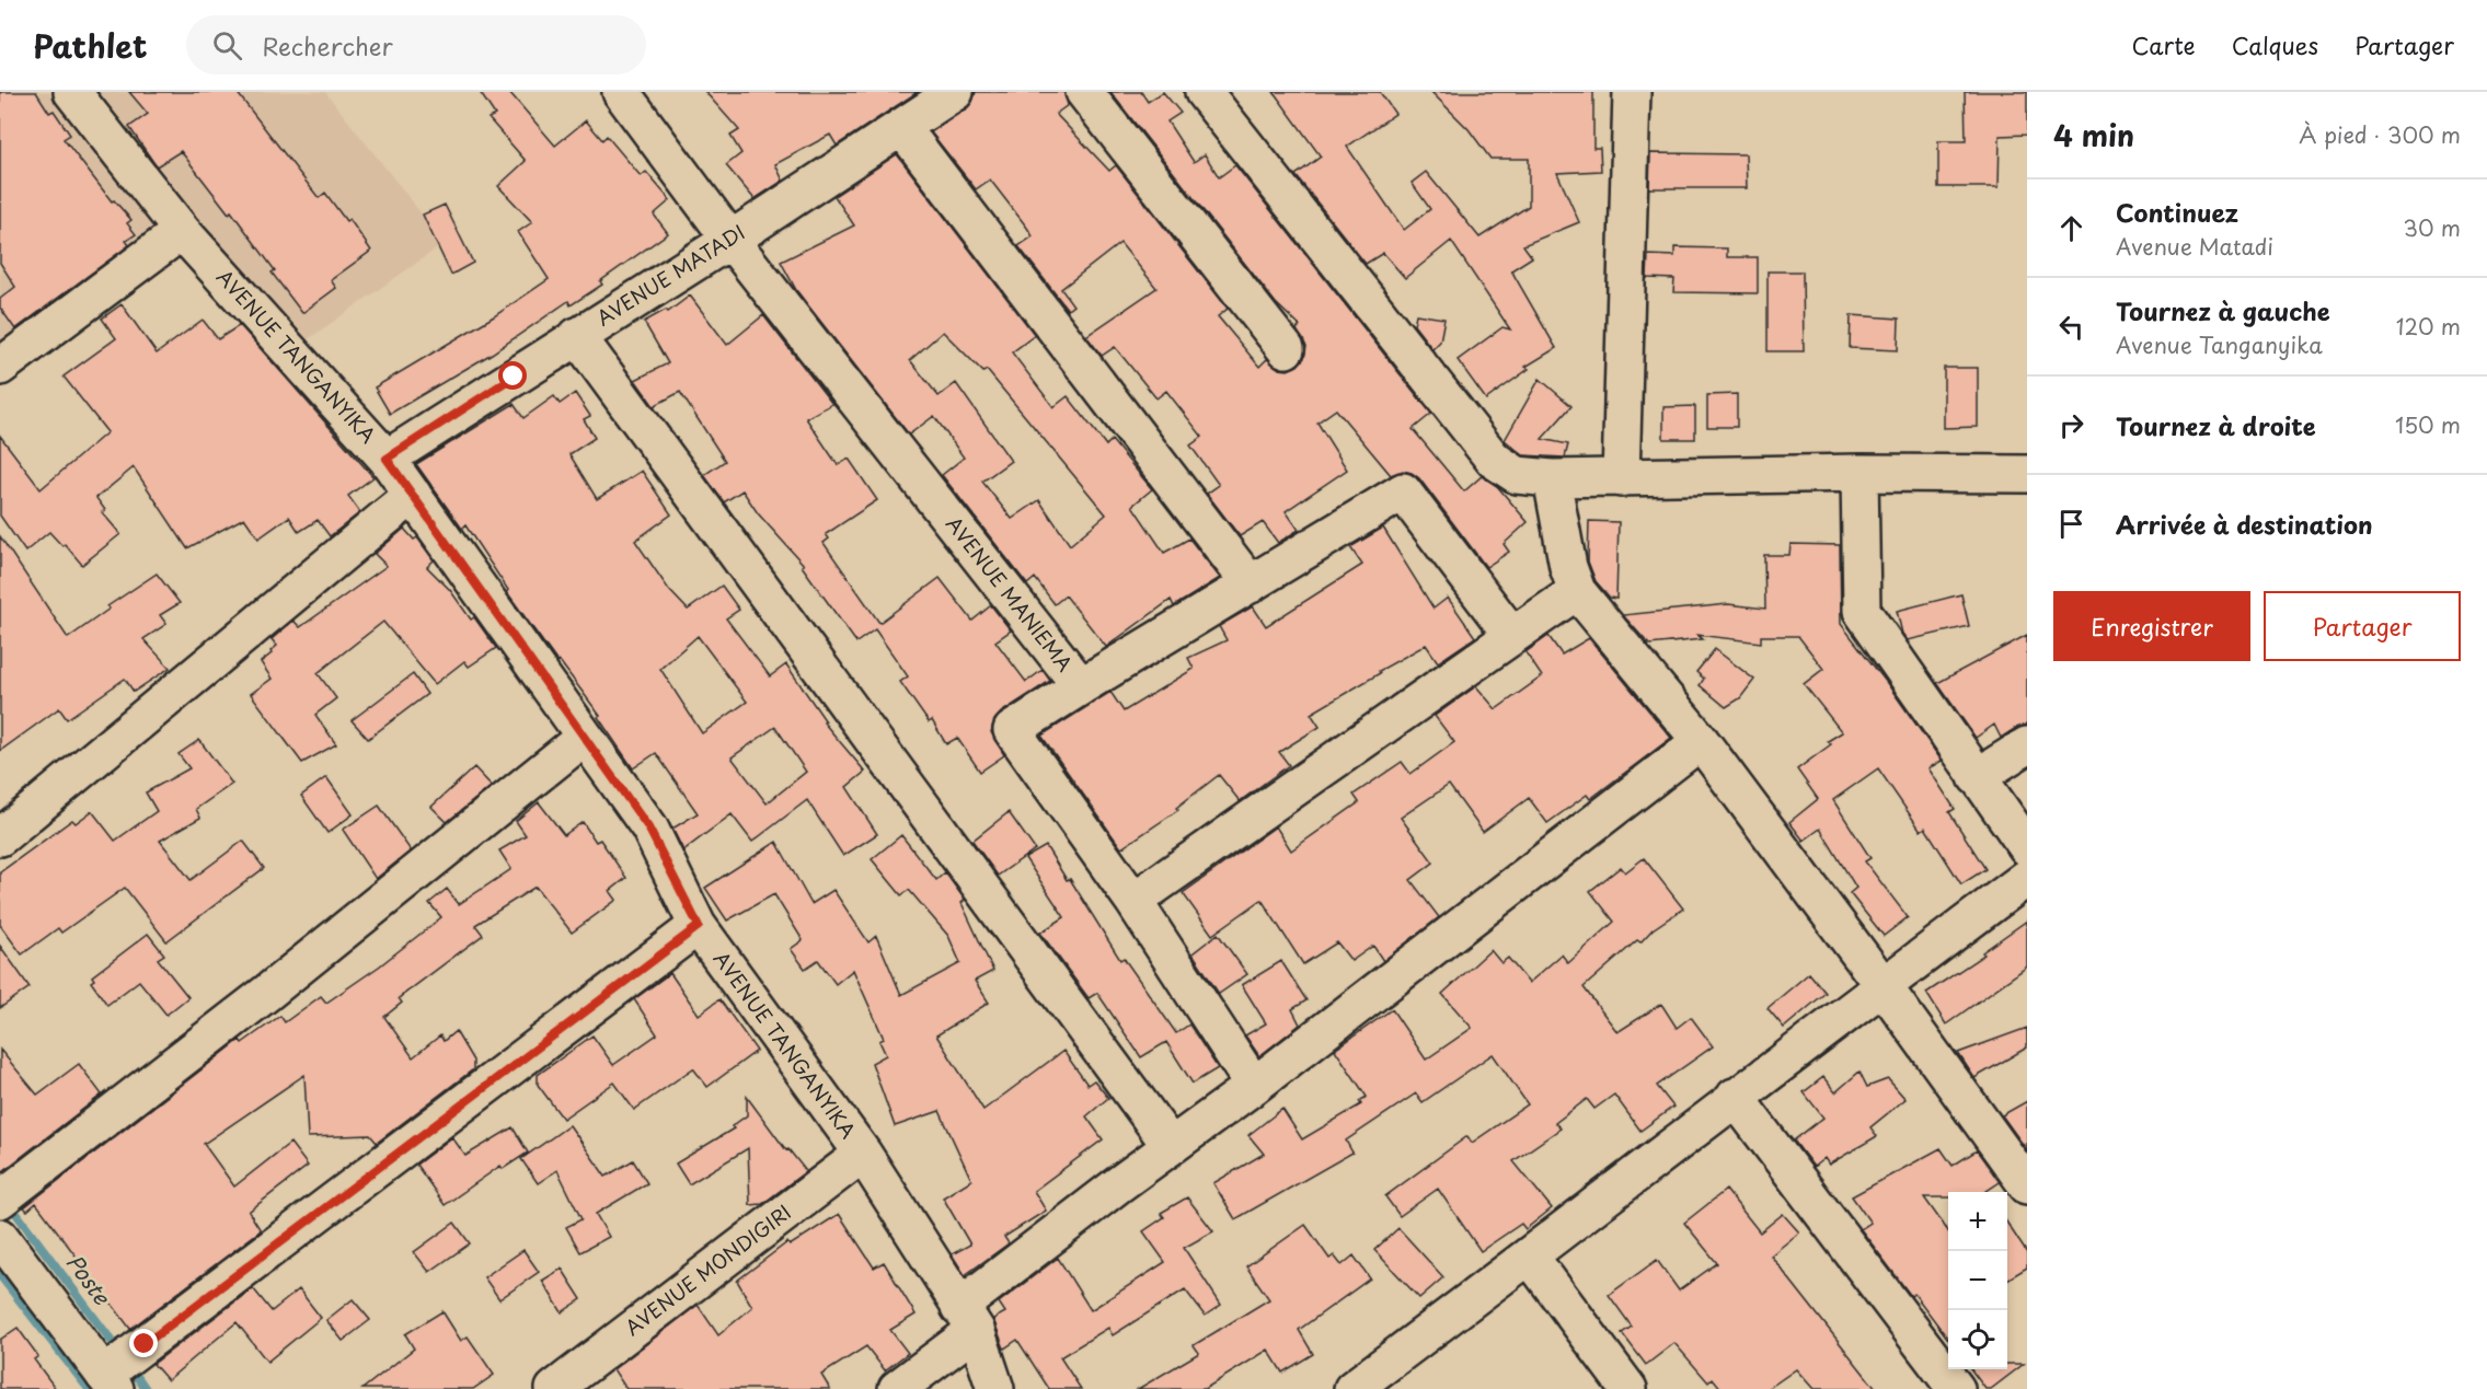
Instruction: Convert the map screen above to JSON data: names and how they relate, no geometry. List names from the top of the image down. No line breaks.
{"streets":{"street":["AVENUE MATADI","AVENUE TANGANYIKA","AVENUE MANIEMA","AVENUE MONDIGIRI"]},"crossings":[["AVENUE MATADI","AVENUE TANGANYIKA"],["AVENUE MATADI","AVENUE MANIEMA"],["AVENUE TANGANYIKA","AVENUE MONDIGIRI"]],"water":["Poste"],"page":{"header":"Pathlet","search":"Rechercher","nav":["Carte","Calques","Partager"],"heading":["4 min","À pied · 300 m"],"list":[["Continuez","Avenue Matadi","30 m"],["Tournez à gauche","Avenue Tanganyika","120 m"],["Tournez à droite","150 m"],"Arrivée à destination"],"buttons":["Enregistrer","Partager"],"map_buttons":["+","−"]}}
